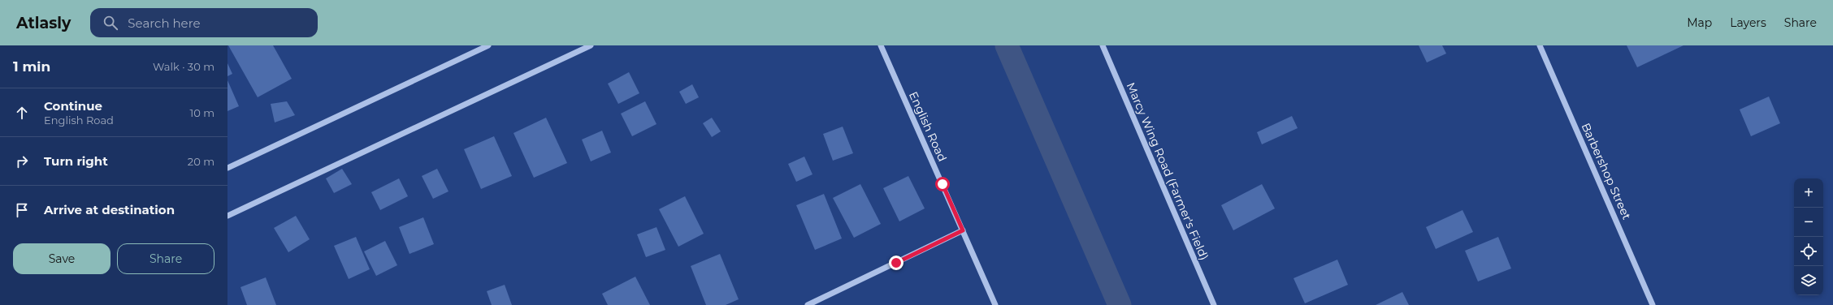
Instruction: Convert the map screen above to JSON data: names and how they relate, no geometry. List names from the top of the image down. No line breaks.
{"streets":{"street":["English Road","Marcy Wing Road (Farmer's Field)","Barbershop Street"]},"page":{"header":"Atlasly","search":"Search here","nav":["Map","Layers","Share"],"heading":["1 min","Walk · 30 m"],"list":[["Continue","English Road","10 m"],["Turn right","20 m"],"Arrive at destination"],"map_buttons":["+","−"],"buttons":["Save","Share"]}}
